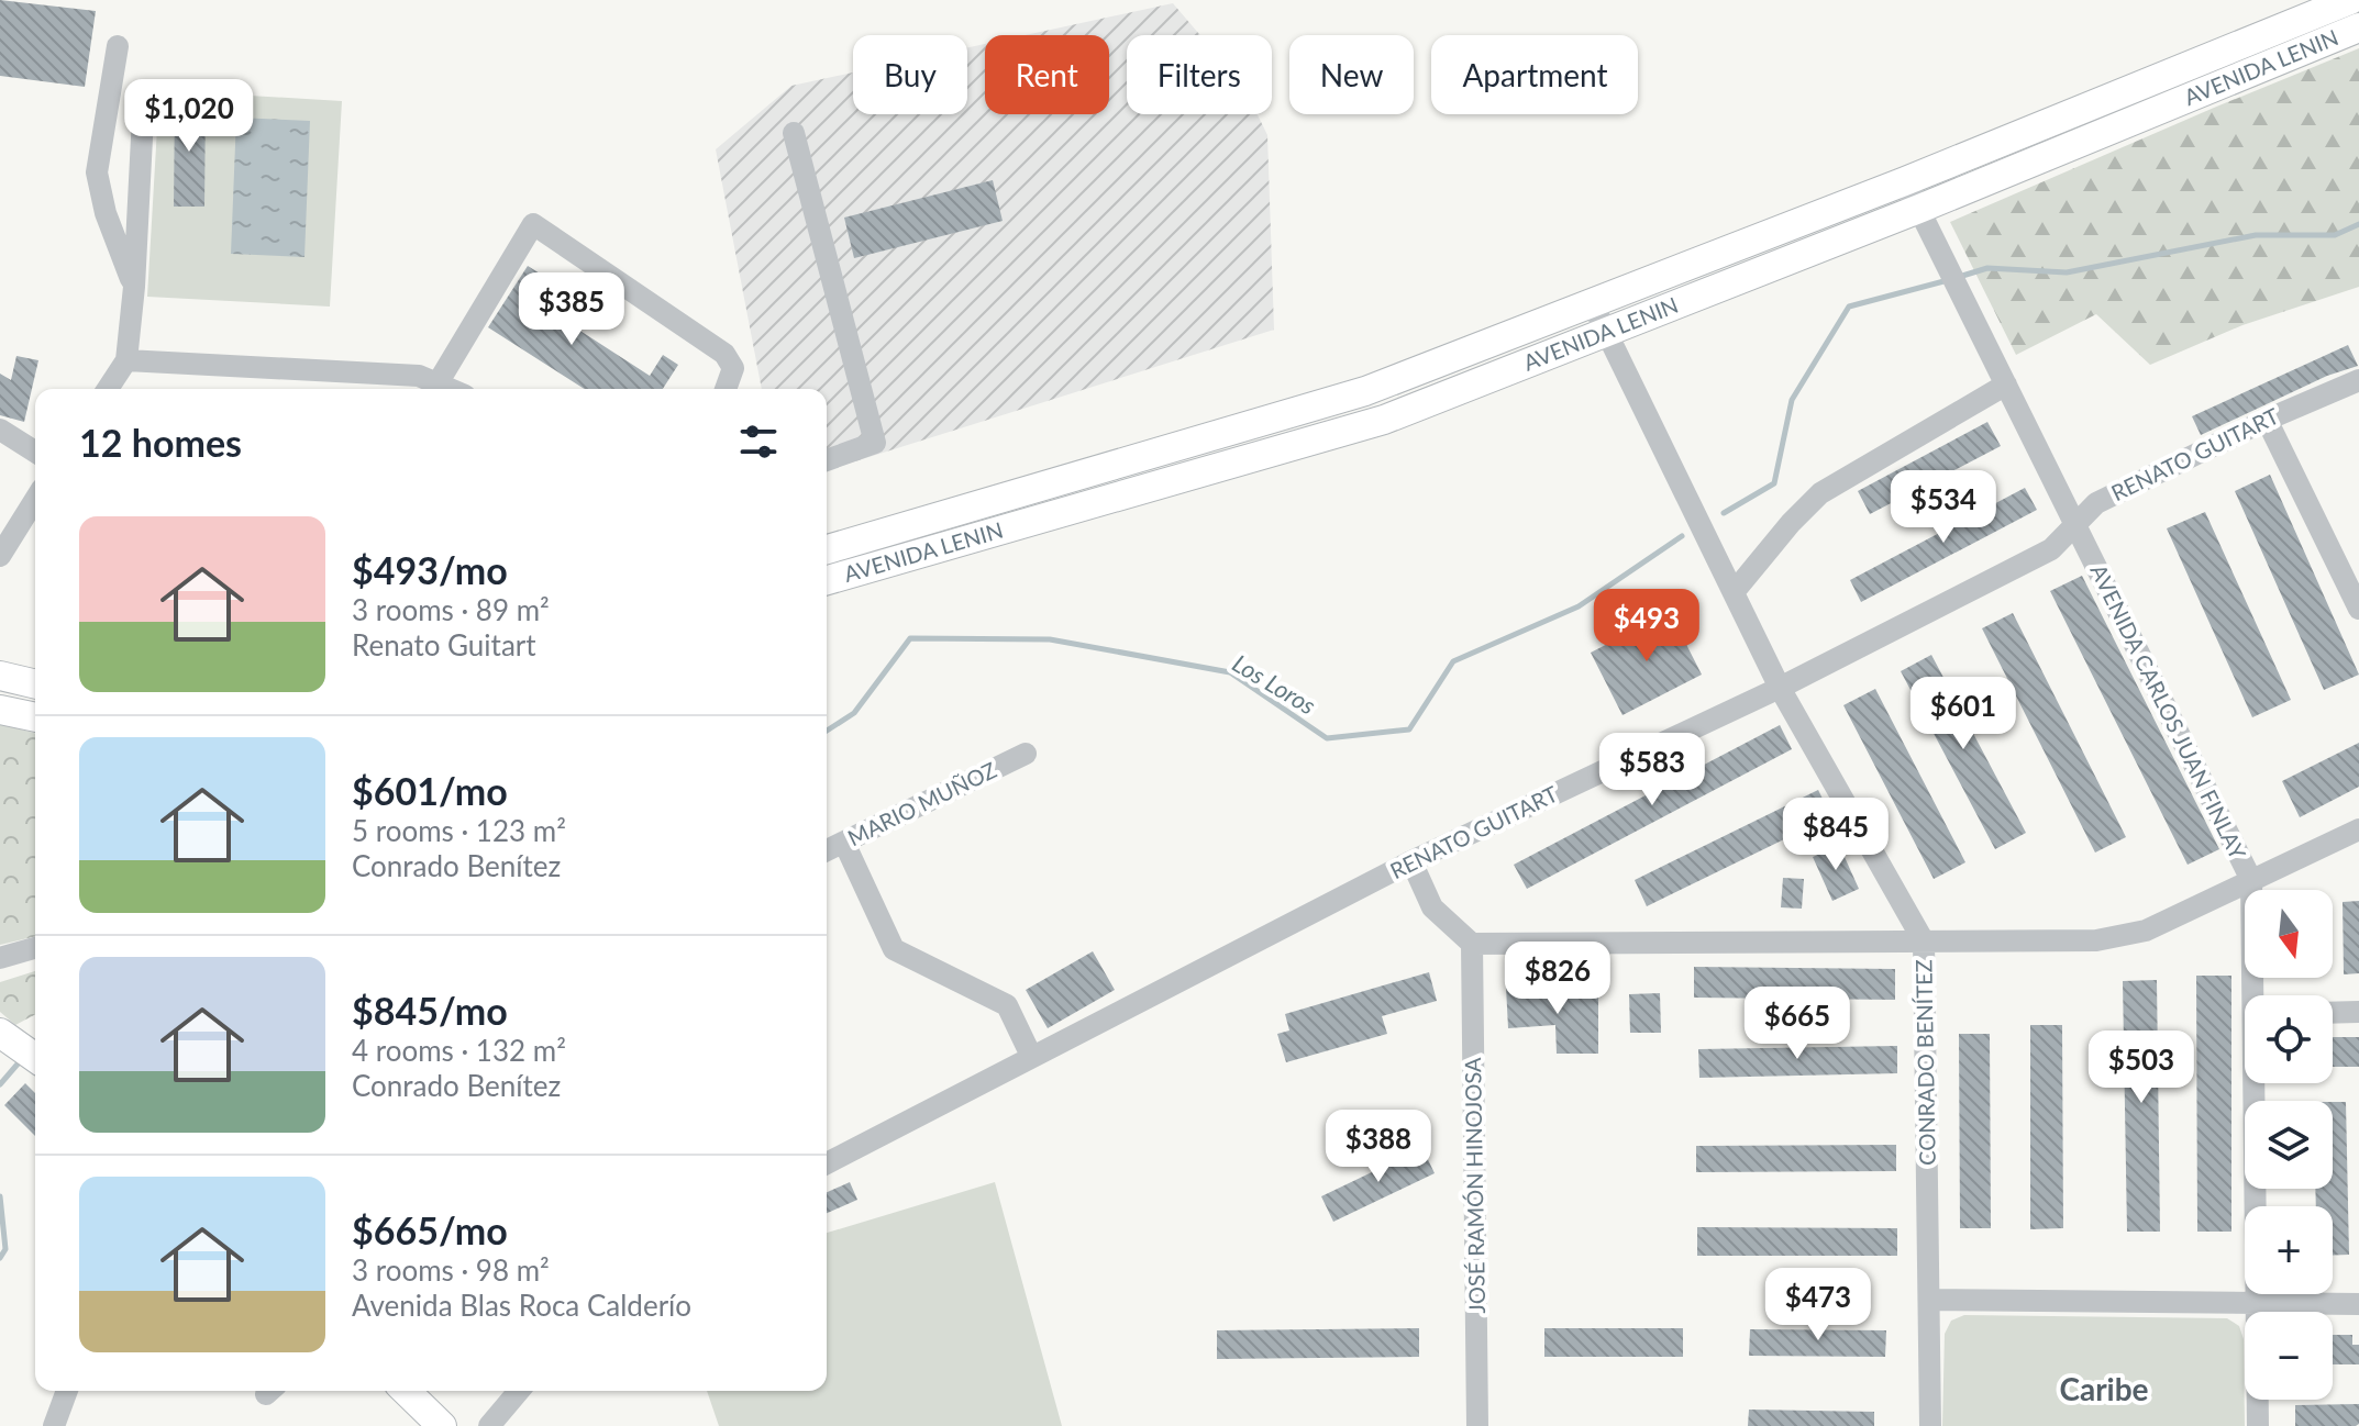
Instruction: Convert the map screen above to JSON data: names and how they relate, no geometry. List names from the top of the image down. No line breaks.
{"streets":{"main road":["AVENIDA LENIN"],"street":["RENATO GUITART","AVENIDA CARLOS JUAN FINLAY","MARIO MUÑOZ","CONRADO BENÍTEZ","JOSÉ RAMÓN HINOJOSA"]},"crossings":[["AVENIDA LENIN","AVENIDA CARLOS JUAN FINLAY"],["AVENIDA LENIN","CONRADO BENÍTEZ"],["RENATO GUITART","AVENIDA CARLOS JUAN FINLAY"],["RENATO GUITART","CONRADO BENÍTEZ"]],"districts":["Caribe"],"water":["Los Loros"],"north":"bottom","page":{"chip":["Buy","Rent","Filters","New","Apartment"],"price":["$1,020","$385","$534","$493","$601","$583","$845","$826","$665","$503","$388","$473"],"heading":"12 homes","list":[{"name":"$493/mo","note":"3 rooms · 89 m² · Renato Guitart"},{"name":"$601/mo","note":"5 rooms · 123 m² · Conrado Benítez"},{"name":"$845/mo","note":"4 rooms · 132 m² · Conrado Benítez"},{"name":"$665/mo","note":"3 rooms · 98 m² · Avenida Blas Roca Calderío"}],"map_buttons":["+","−"]}}
